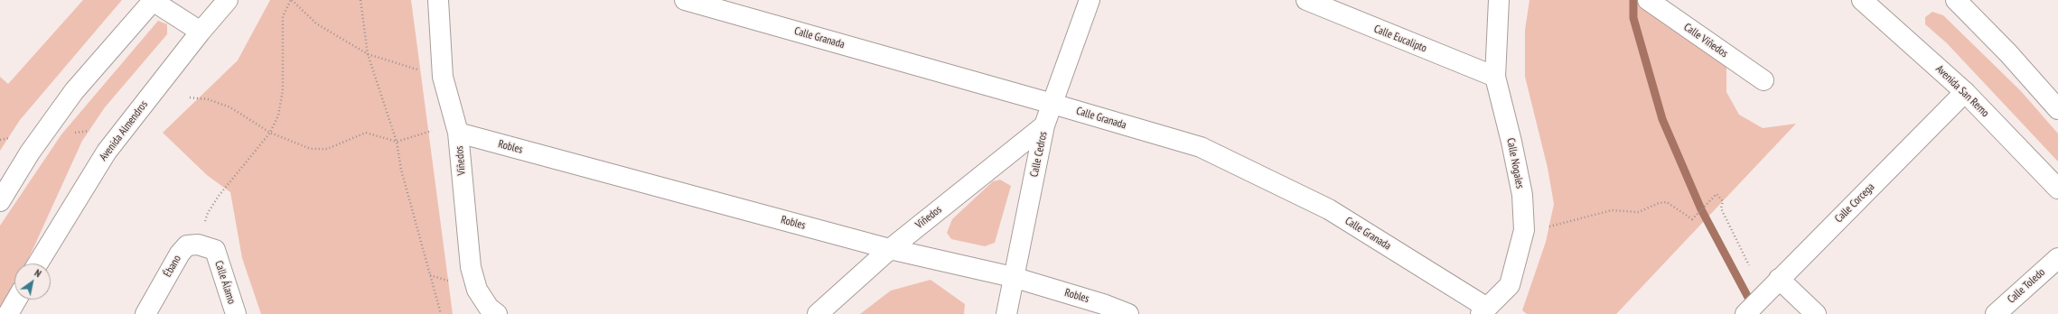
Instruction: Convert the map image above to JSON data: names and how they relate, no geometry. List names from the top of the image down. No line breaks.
{"streets":{"street":["Calle Granada","Calle Eucalipto","Calle Viñedos","Avenida San Remo","Avenida Almendros","Robles","Calle Cedros","Viñedos","Calle Nogales","Calle Corcega","Ébano","Calle Álamo","Calle Toledo"]},"crossings":[["Calle Granada","Calle Cedros"],["Calle Granada","Calle Nogales"],["Calle Eucalipto","Calle Nogales"],["Avenida San Remo","Calle Corcega"],["Robles","Calle Cedros"],["Robles","Viñedos"],["Calle Cedros","Viñedos"],["Ébano","Calle Álamo"]],"north":"top right"}
